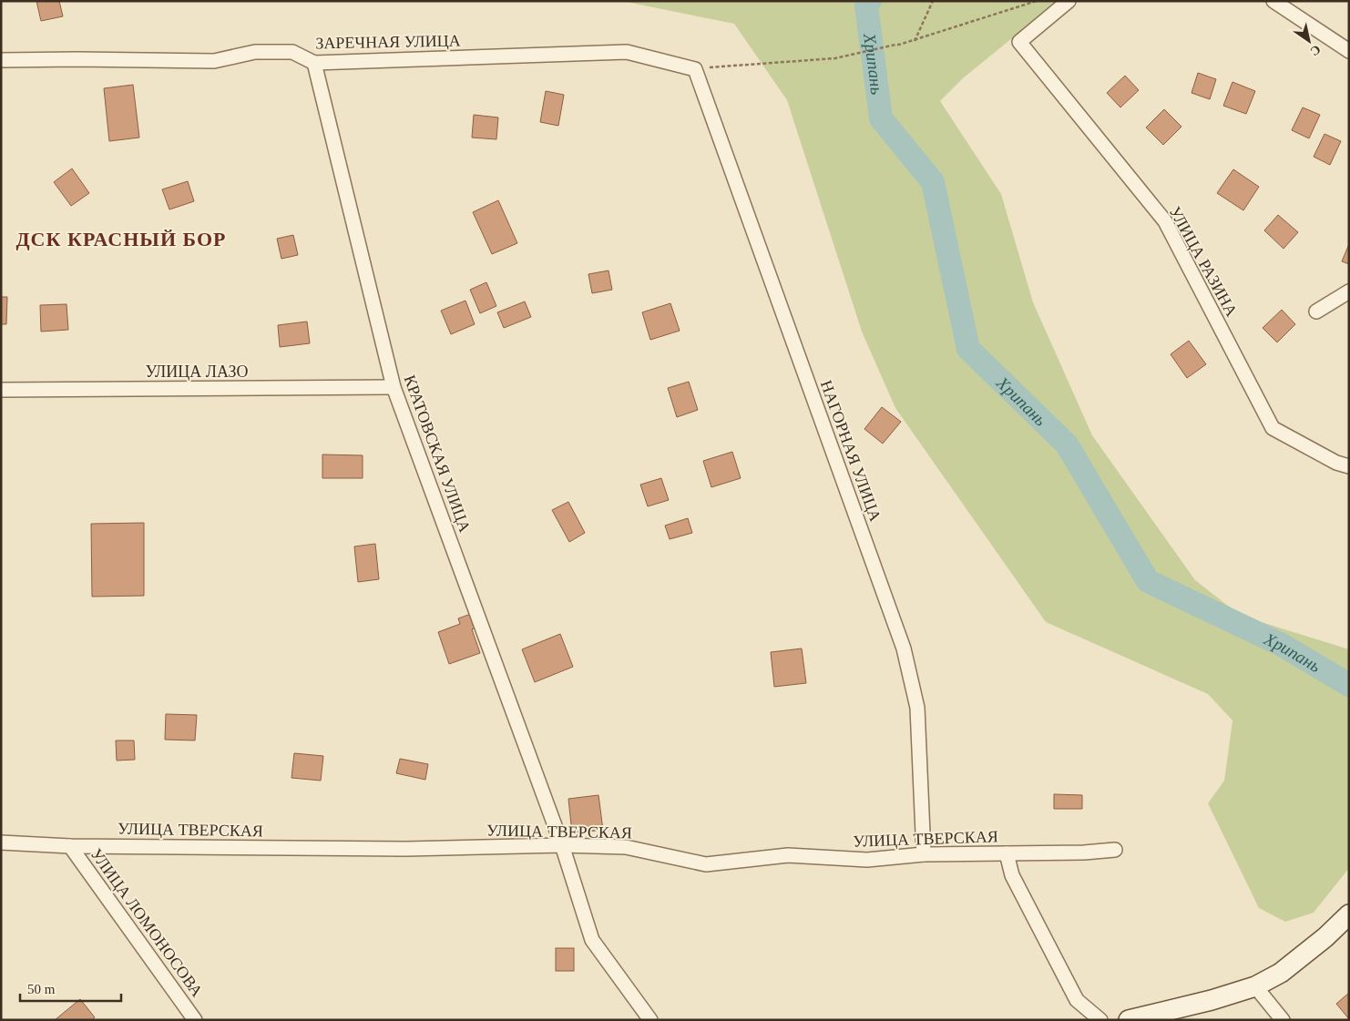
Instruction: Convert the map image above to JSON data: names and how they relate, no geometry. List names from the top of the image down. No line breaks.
{"streets":{"street":["ЗАРЕЧНАЯ УЛИЦА","УЛИЦА РАЗИНА","УЛИЦА ЛАЗО","НАГОРНАЯ УЛИЦА","КРАТОВСКАЯ УЛИЦА","УЛИЦА ТВЕРСКАЯ","УЛИЦА ЛОМОНОСОВА"]},"crossings":[["ЗАРЕЧНАЯ УЛИЦА","НАГОРНАЯ УЛИЦА"],["ЗАРЕЧНАЯ УЛИЦА","КРАТОВСКАЯ УЛИЦА"],["УЛИЦА ЛАЗО","КРАТОВСКАЯ УЛИЦА"],["НАГОРНАЯ УЛИЦА","УЛИЦА ТВЕРСКАЯ"],["КРАТОВСКАЯ УЛИЦА","УЛИЦА ТВЕРСКАЯ"],["УЛИЦА ТВЕРСКАЯ","УЛИЦА ЛОМОНОСОВА"]],"districts":["ДСК КРАСНЫЙ БОР"],"water":["Хрипань"],"scale_bar":"50 m","north":"bottom right"}
